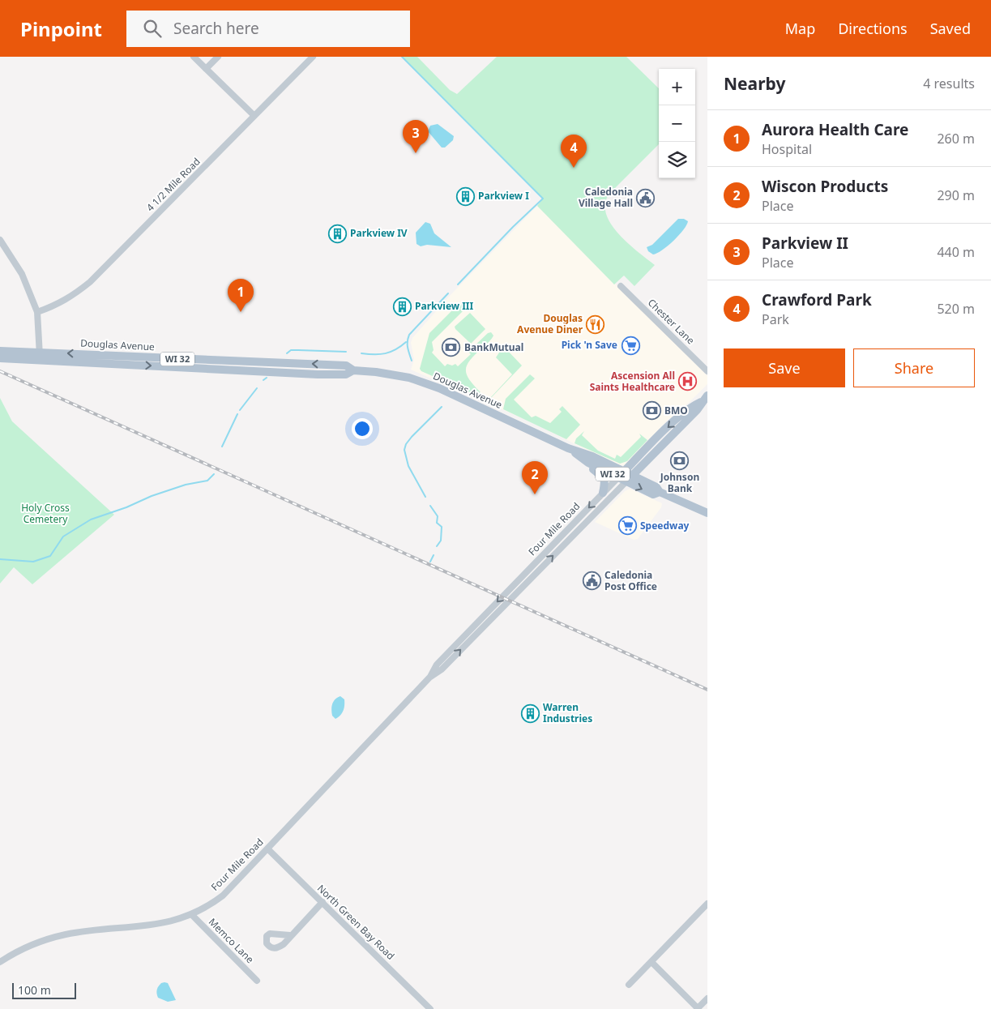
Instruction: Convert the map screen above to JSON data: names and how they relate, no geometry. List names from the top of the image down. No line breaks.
{"streets":{"main road":["Douglas Avenue","WI 32","Four Mile Road"],"street":["4 1/2 Mile Road","Chester Lane","North Green Bay Road","Memco Lane"]},"crossings":[["Douglas Avenue","Four Mile Road"],["Four Mile Road","North Green Bay Road"],["Four Mile Road","Memco Lane"]],"parks":["Holy Cross Cemetery"],"places":{"building":["Parkview I","Parkview IV","Parkview III","Warren Industries"],"public building":["Caledonia Village Hall","Caledonia Post Office"],"restaurant":["Douglas Avenue Diner"],"supermarket":["Pick 'n Save","Speedway"],"bank":["BankMutual","BMO","Johnson Bank"],"hospital":["Ascension All Saints Healthcare"]},"scale_bar":"100 m","page":{"header":"Pinpoint","search":"Search here","nav":["Map","Directions","Saved"],"heading":["Nearby","4 results"],"map_buttons":["+","−"],"list":[{"mark":"1","name":"Aurora Health Care","note":"Hospital","value":"260 m"},{"mark":"2","name":"Wiscon Products","note":"Place","value":"290 m"},{"mark":"3","name":"Parkview II","note":"Place","value":"440 m"},{"mark":"4","name":"Crawford Park","note":"Park","value":"520 m"}],"pins":["3","4","1","2"],"buttons":["Save","Share"],"scale":"100 m"}}
